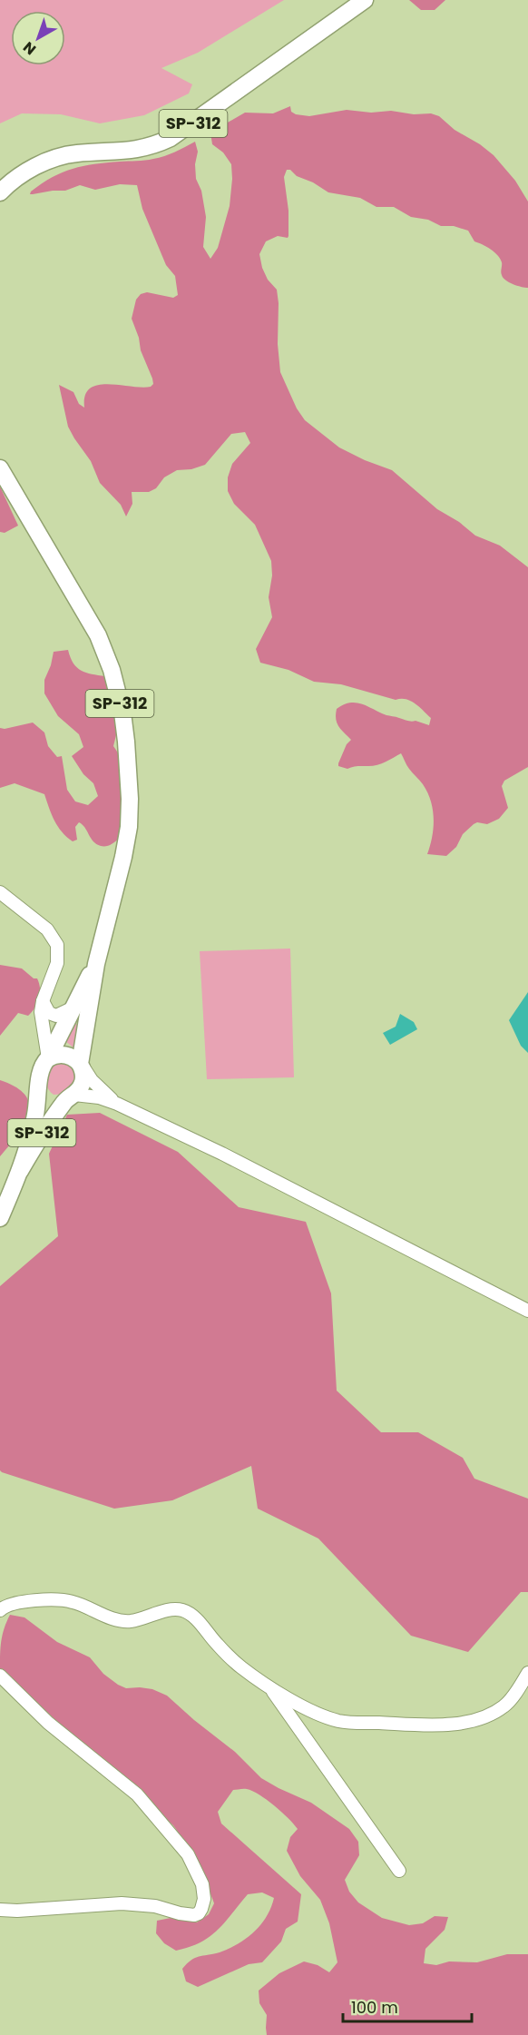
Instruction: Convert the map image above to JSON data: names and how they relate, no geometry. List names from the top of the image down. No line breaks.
{"streets":{"main road":["SP-312"]},"scale_bar":"100 m","north":"bottom left"}
